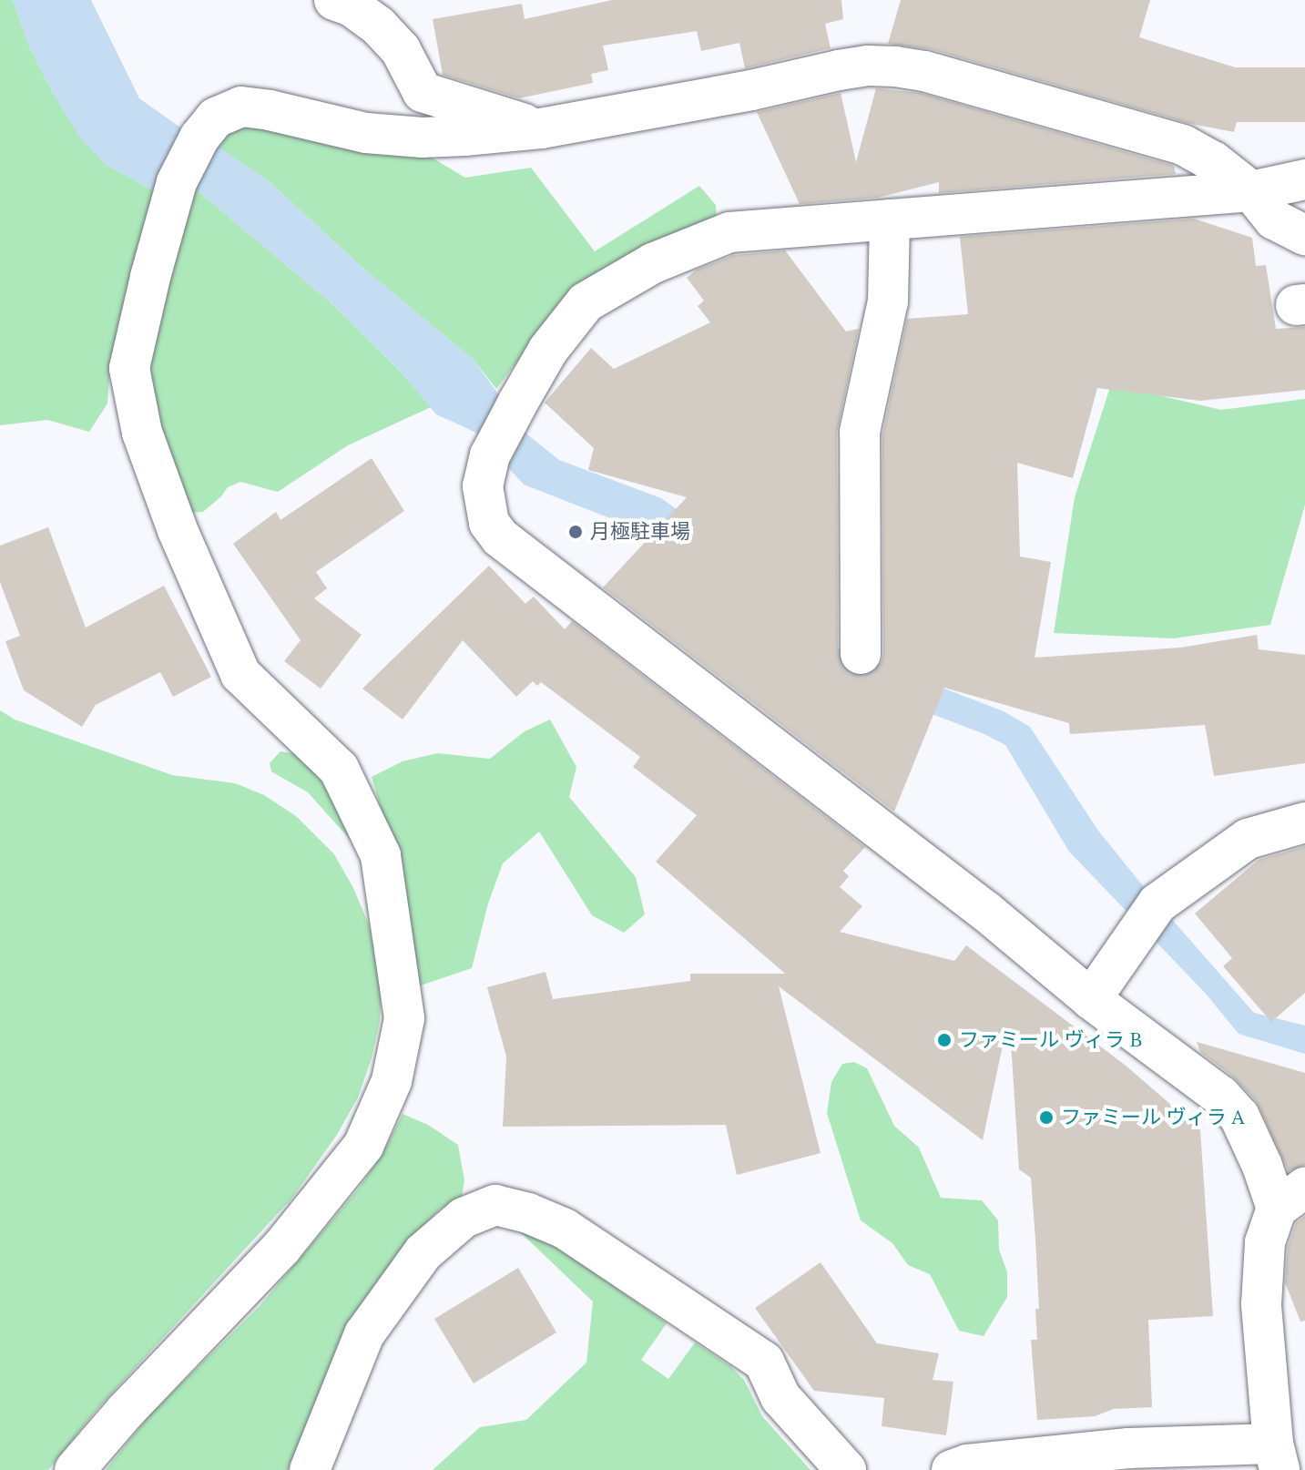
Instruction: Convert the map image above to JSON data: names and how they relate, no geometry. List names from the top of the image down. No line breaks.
{"places":["月極駐車場","ファミール ヴィラ B","ファミール ヴィラ A"]}
